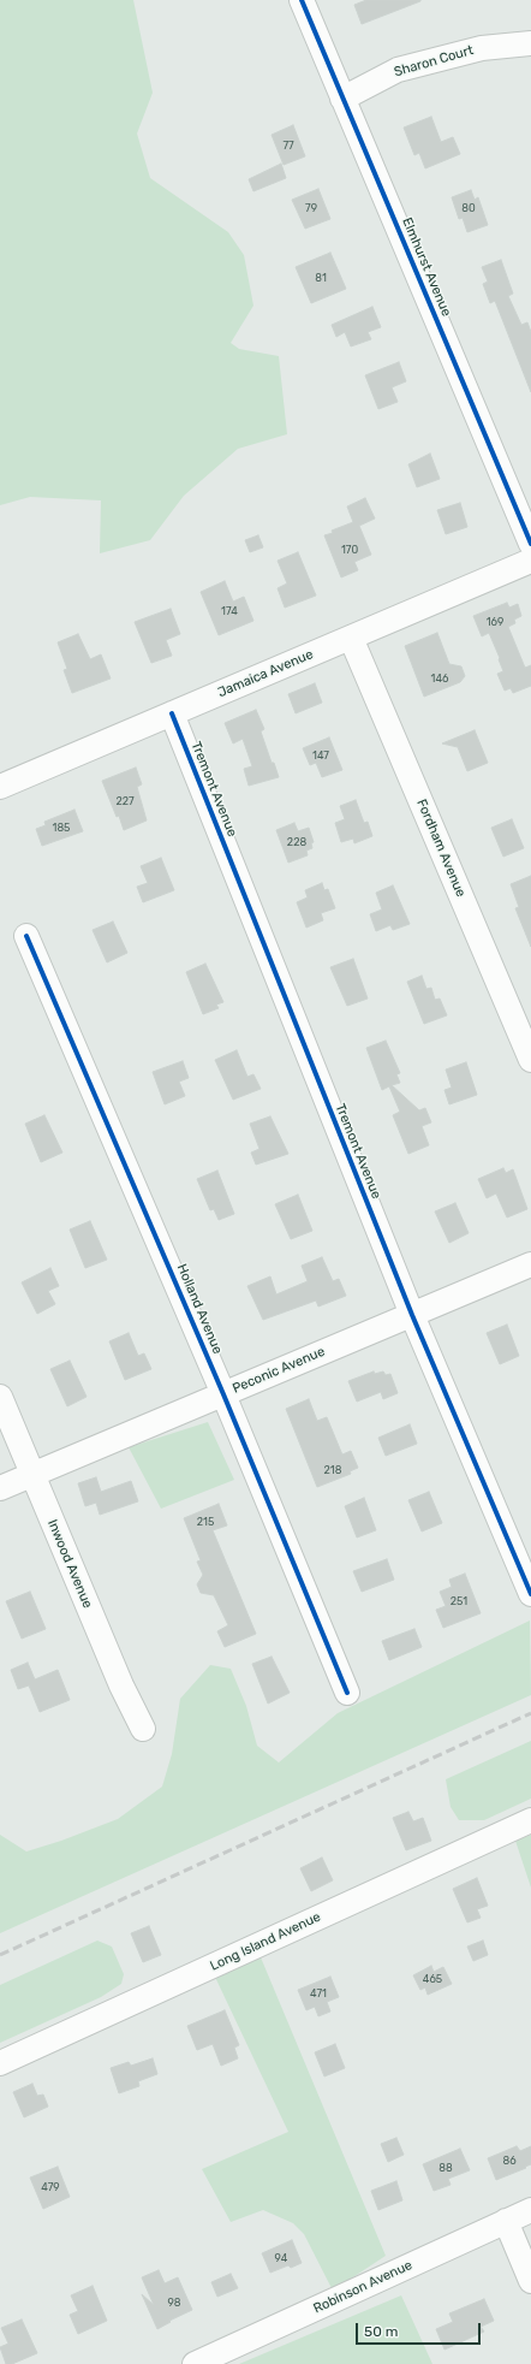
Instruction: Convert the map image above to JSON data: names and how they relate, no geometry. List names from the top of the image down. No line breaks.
{"streets":{"street":["Sharon Court","Elmhurst Avenue","Jamaica Avenue","Tremont Avenue","Fordham Avenue","Holland Avenue","Peconic Avenue","Inwood Avenue","Long Island Avenue","Robinson Avenue"]},"crossings":[["Sharon Court","Elmhurst Avenue"],["Jamaica Avenue","Tremont Avenue"],["Jamaica Avenue","Fordham Avenue"],["Tremont Avenue","Peconic Avenue"],["Holland Avenue","Peconic Avenue"],["Peconic Avenue","Inwood Avenue"]],"house_numbers":["77","79","80","81","170","174","169","146","147","227","185","228","218","215","251","465","471","86","88","479","94","98"],"scale_bar":"50 m"}
